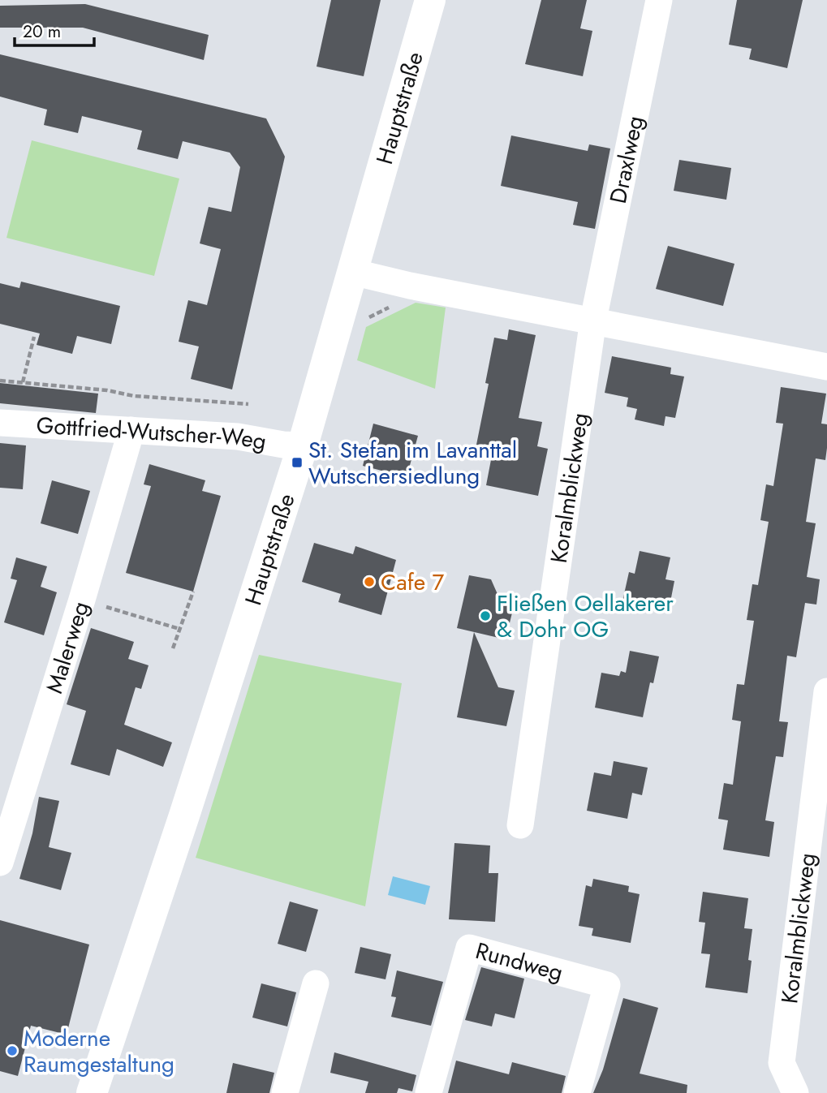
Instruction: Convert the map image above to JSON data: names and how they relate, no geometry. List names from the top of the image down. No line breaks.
{"streets":{"main road":["Hauptstraße"],"street":["Draxlweg","Gottfried-Wutscher-Weg","Koralmblickweg","Malerweg","Rundweg"]},"crossings":[["Hauptstraße","Gottfried-Wutscher-Weg"],["Draxlweg","Koralmblickweg"],["Gottfried-Wutscher-Weg","Malerweg"]],"places":{"transit":["St. Stefan im Lavanttal Wutschersiedlung"],"other":["Cafe 7","Fließen Oellakerer & Dohr OG","Moderne Raumgestaltung"]},"scale_bar":"20 m"}
